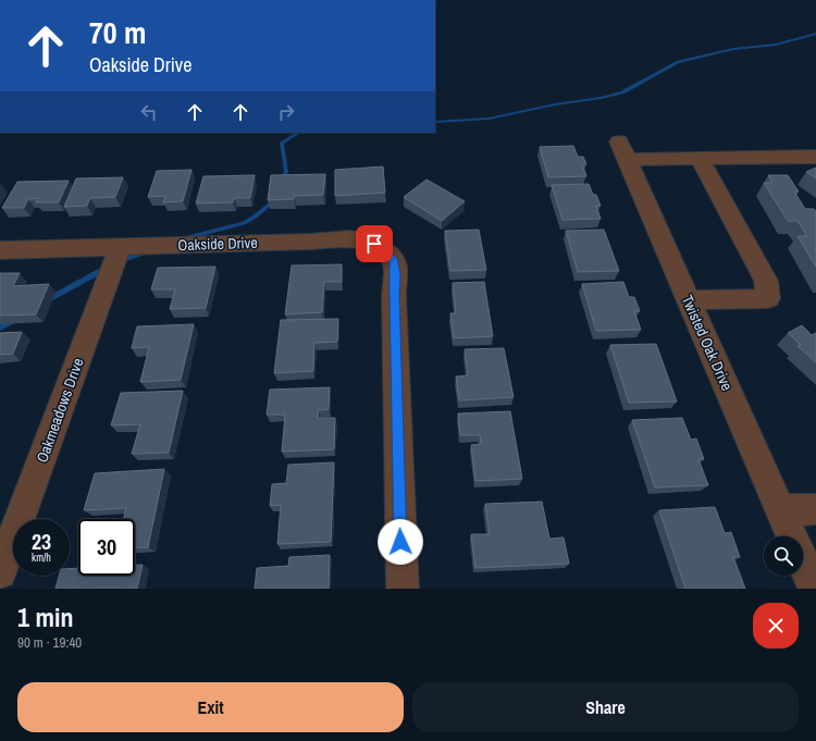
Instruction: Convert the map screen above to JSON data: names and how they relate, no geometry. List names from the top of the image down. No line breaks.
{"streets":{"street":["Oakside Drive","Twisted Oak Drive","Oakmeadows Drive"]},"crossings":[["Oakside Drive","Oakmeadows Drive"]],"page":{"turn":["70 m","Oakside Drive"],"speed":"23 km/h","limit":"30","heading":["1 min","90 m · 19:40"],"buttons":["Exit","Share"]}}
